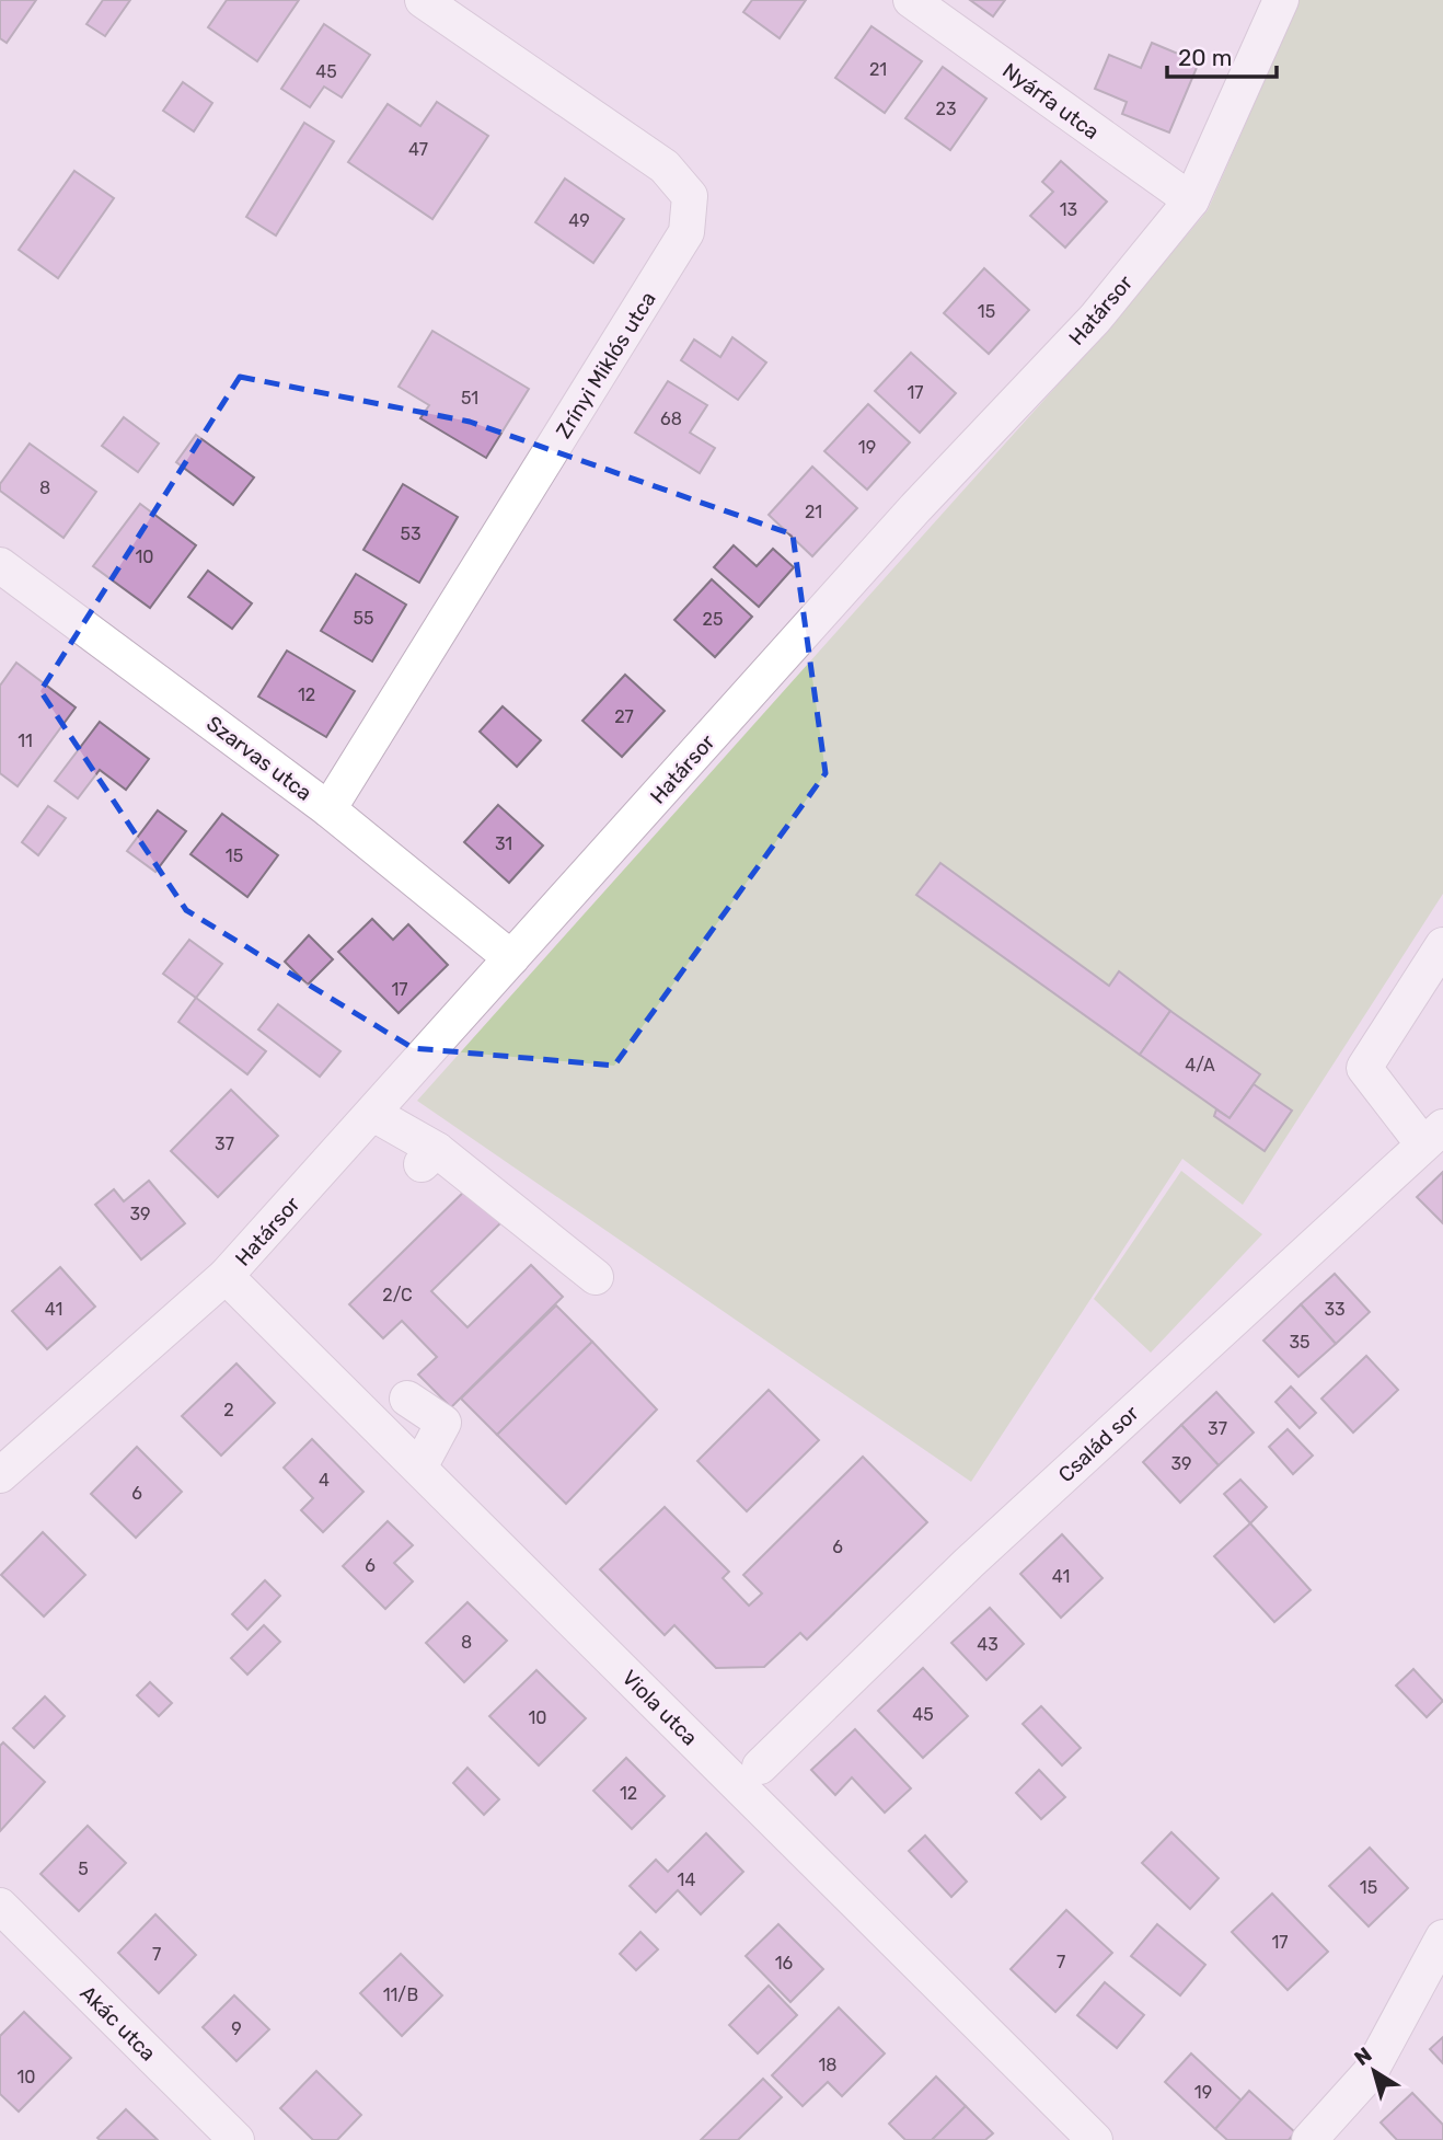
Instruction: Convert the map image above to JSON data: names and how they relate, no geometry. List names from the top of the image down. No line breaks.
{"streets":{"street":["Nyárfa utca","Határsor","Zrínyi Miklós utca","Szarvas utca","Család sor","Viola utca","Akác utca"]},"crossings":[["Nyárfa utca","Határsor"],["Határsor","Szarvas utca"],["Határsor","Viola utca"],["Zrínyi Miklós utca","Szarvas utca"]],"house_numbers":["21","45","23","47","13","49","15","17","51","68","19","8","21","53","10","55","25","12","27","11","31","15","17","4/A","37","39","2/C","41","33","35","2","37","39","4","6","6","6","41","8","43","45","10","12","5","14","15","17","7","7","16","11/B","9","18","10","19"],"scale_bar":"20 m","north":"top left"}
